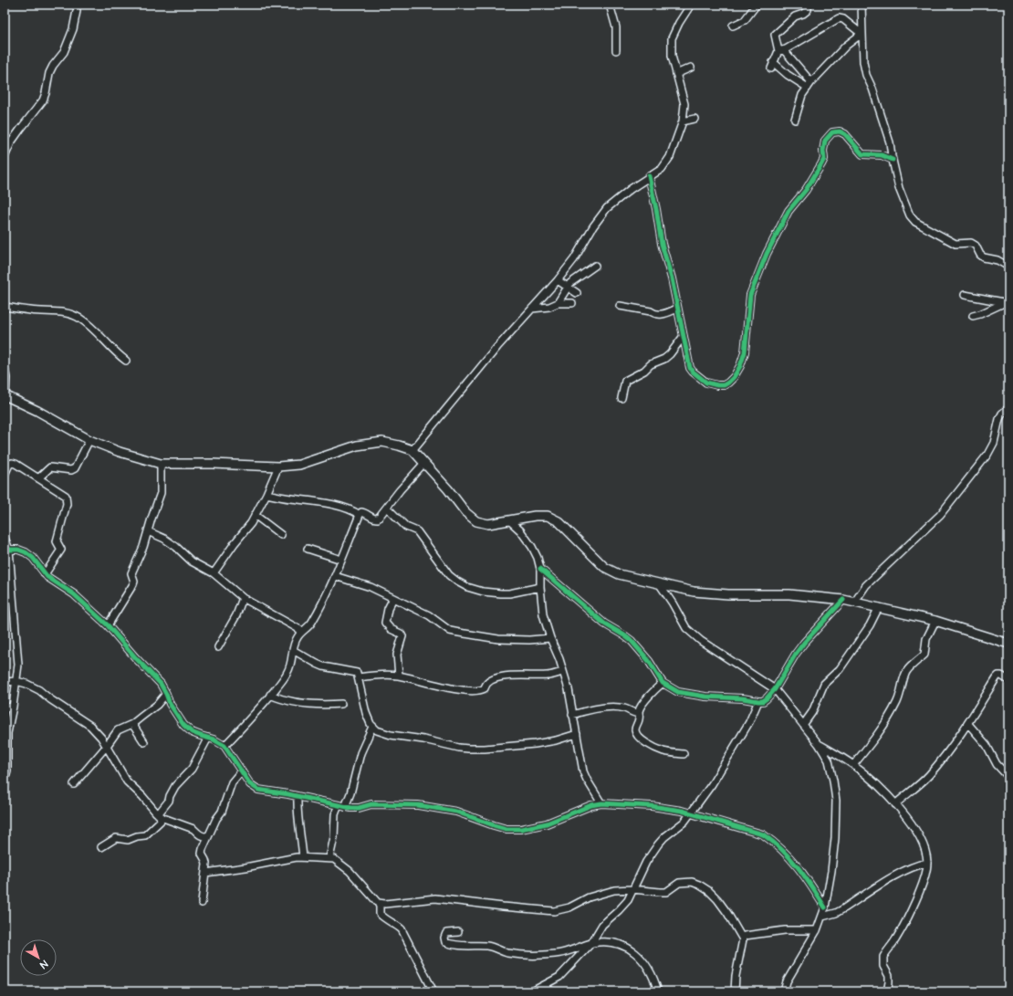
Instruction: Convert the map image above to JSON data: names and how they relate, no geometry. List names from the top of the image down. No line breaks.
{"north":"bottom right"}
